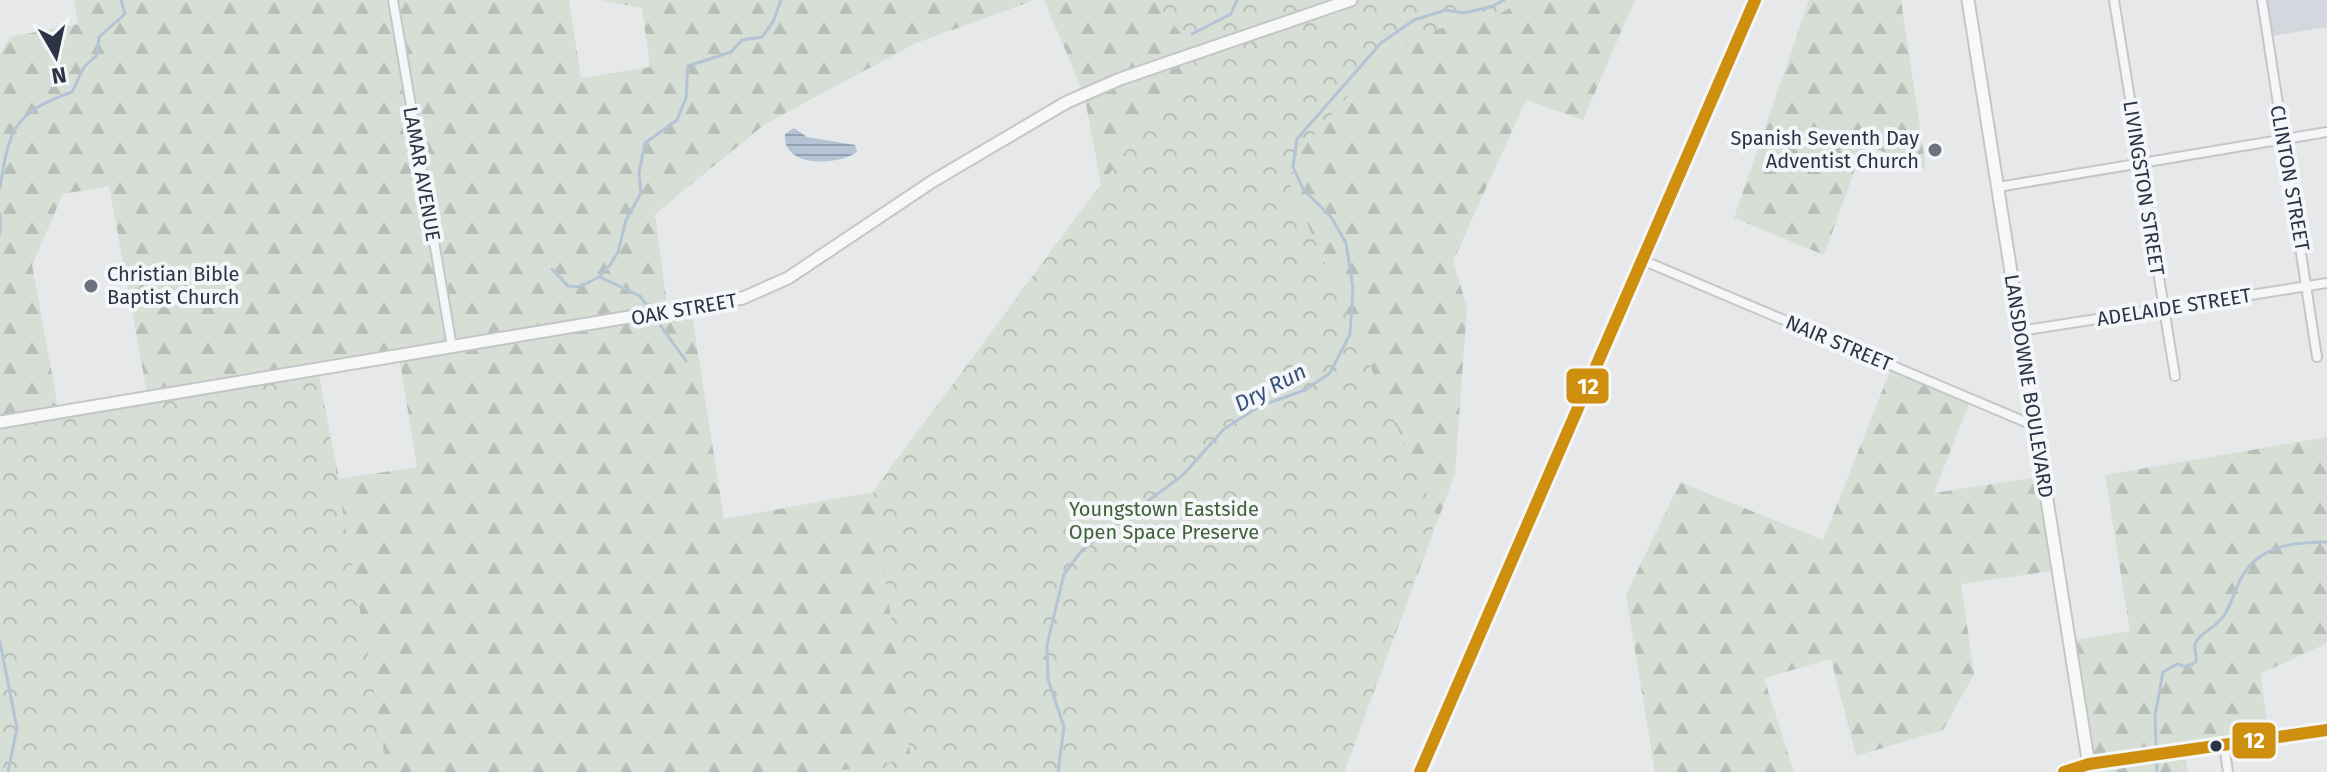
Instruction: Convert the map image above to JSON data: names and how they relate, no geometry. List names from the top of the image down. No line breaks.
{"streets":{"street":["LAMAR AVENUE","CLINTON STREET","LIVINGSTON STREET","ADELAIDE STREET","OAK STREET","NAIR STREET","LANSDOWNE BOULEVARD"]},"crossings":[["LAMAR AVENUE","OAK STREET"],["CLINTON STREET","ADELAIDE STREET"],["LIVINGSTON STREET","ADELAIDE STREET"],["ADELAIDE STREET","LANSDOWNE BOULEVARD"],["NAIR STREET","LANSDOWNE BOULEVARD"]],"water":["Dry Run"],"parks":["Youngstown Eastside Open Space Preserve"],"places":["Spanish Seventh Day Adventist Church","Christian Bible Baptist Church"],"lines":["transit line 12"],"north":"bottom"}
